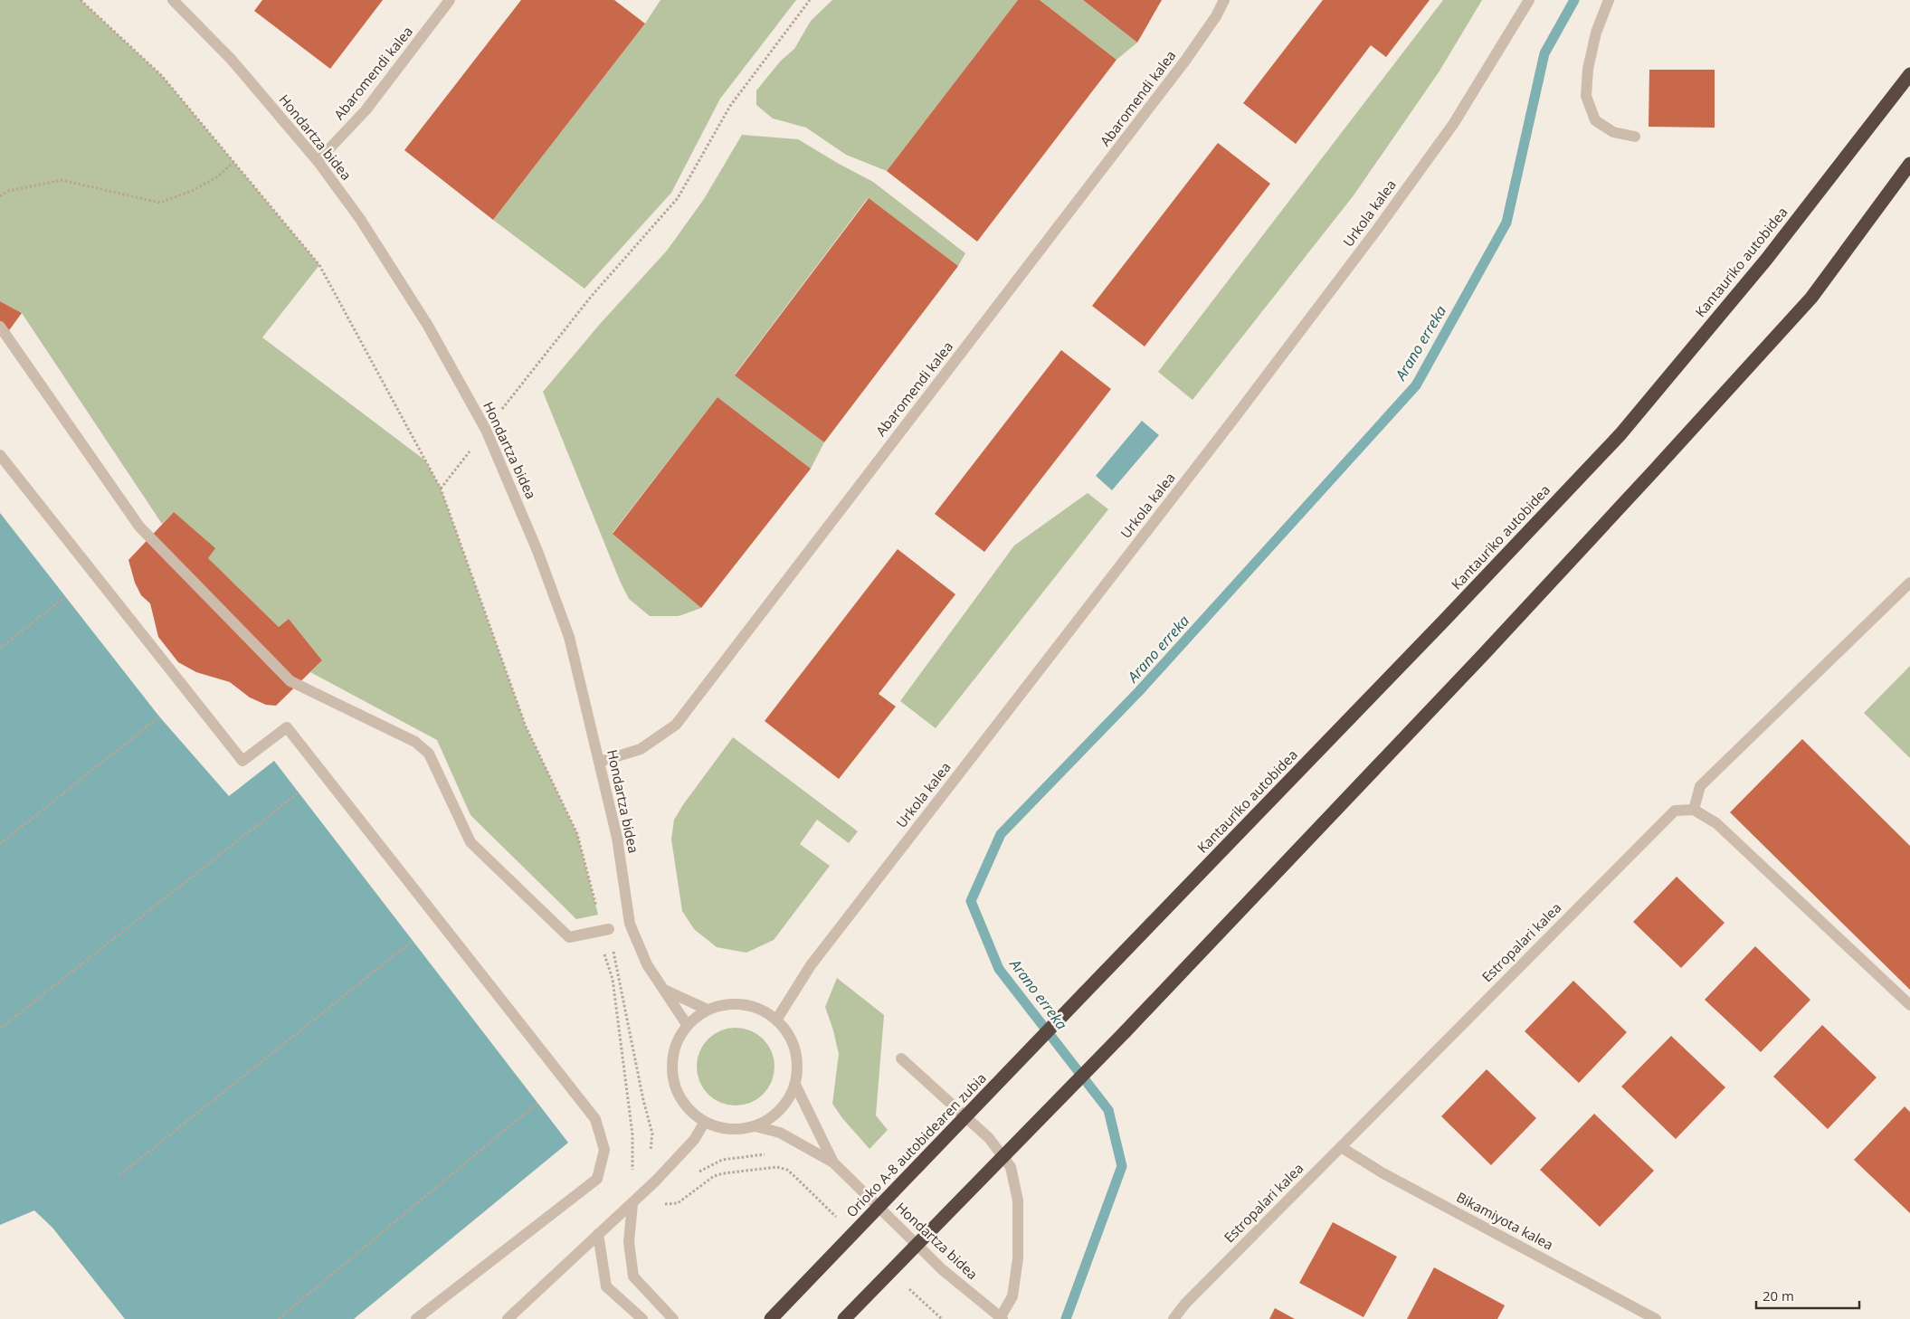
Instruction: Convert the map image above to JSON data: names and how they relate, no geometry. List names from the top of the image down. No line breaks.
{"streets":{"highway":["Kantauriko autobidea","Orioko A-8 autobidearen zubia"],"street":["Abaromendi kalea","Hondartza bidea","Urkola kalea","Estropalari kalea","Bikamiyota kalea"]},"crossings":[["Abaromendi kalea","Hondartza bidea"],["Hondartza bidea","Urkola kalea"],["Kantauriko autobidea","Orioko A-8 autobidearen zubia"],["Estropalari kalea","Bikamiyota kalea"]],"water":["Arano erreka"],"scale_bar":"20 m"}
